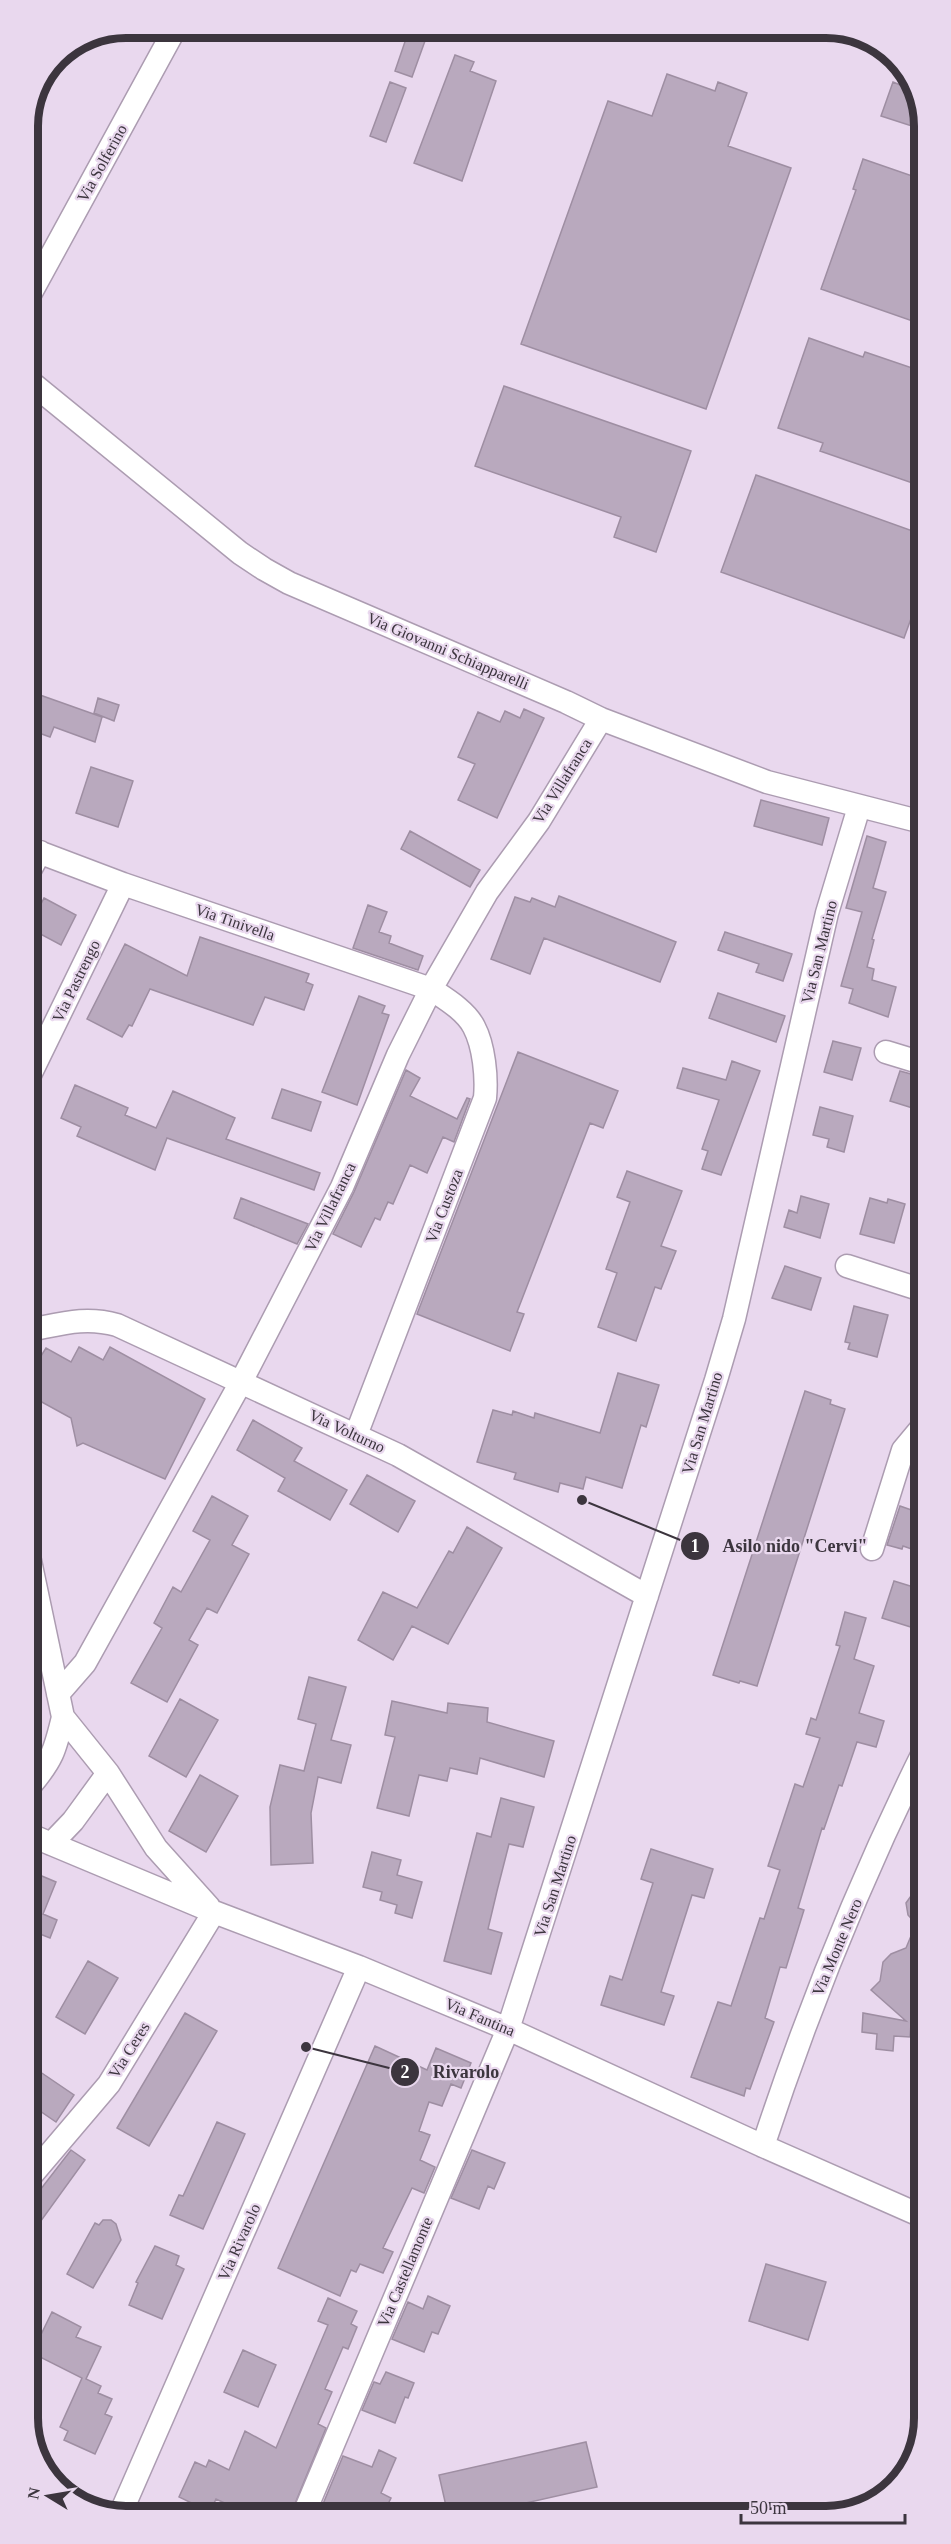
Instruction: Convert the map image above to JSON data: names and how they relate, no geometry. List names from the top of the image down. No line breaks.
{"streets":{"street":["Via Solferino","Via Giovanni Schiapparelli","Via Villafranca","Via Tinivella","Via San Martino","Via Pastrengo","Via Custoza","Via Volturno","Via Monte Nero","Via Fantina","Via Ceres","Via Rivarolo","Via Castellamonte"]},"crossings":[["Via Giovanni Schiapparelli","Via Villafranca"],["Via Giovanni Schiapparelli","Via San Martino"],["Via Villafranca","Via Tinivella"],["Via Villafranca","Via Custoza"],["Via Villafranca","Via Volturno"],["Via Tinivella","Via Pastrengo"],["Via Tinivella","Via Custoza"],["Via San Martino","Via Volturno"],["Via San Martino","Via Fantina"],["Via San Martino","Via Castellamonte"],["Via Custoza","Via Volturno"],["Via Monte Nero","Via Fantina"],["Via Fantina","Via Ceres"],["Via Fantina","Via Rivarolo"],["Via Fantina","Via Castellamonte"]],"places":["Asilo nido \"Cervi\"","Rivarolo"],"scale_bar":"50 m","north":"left"}
